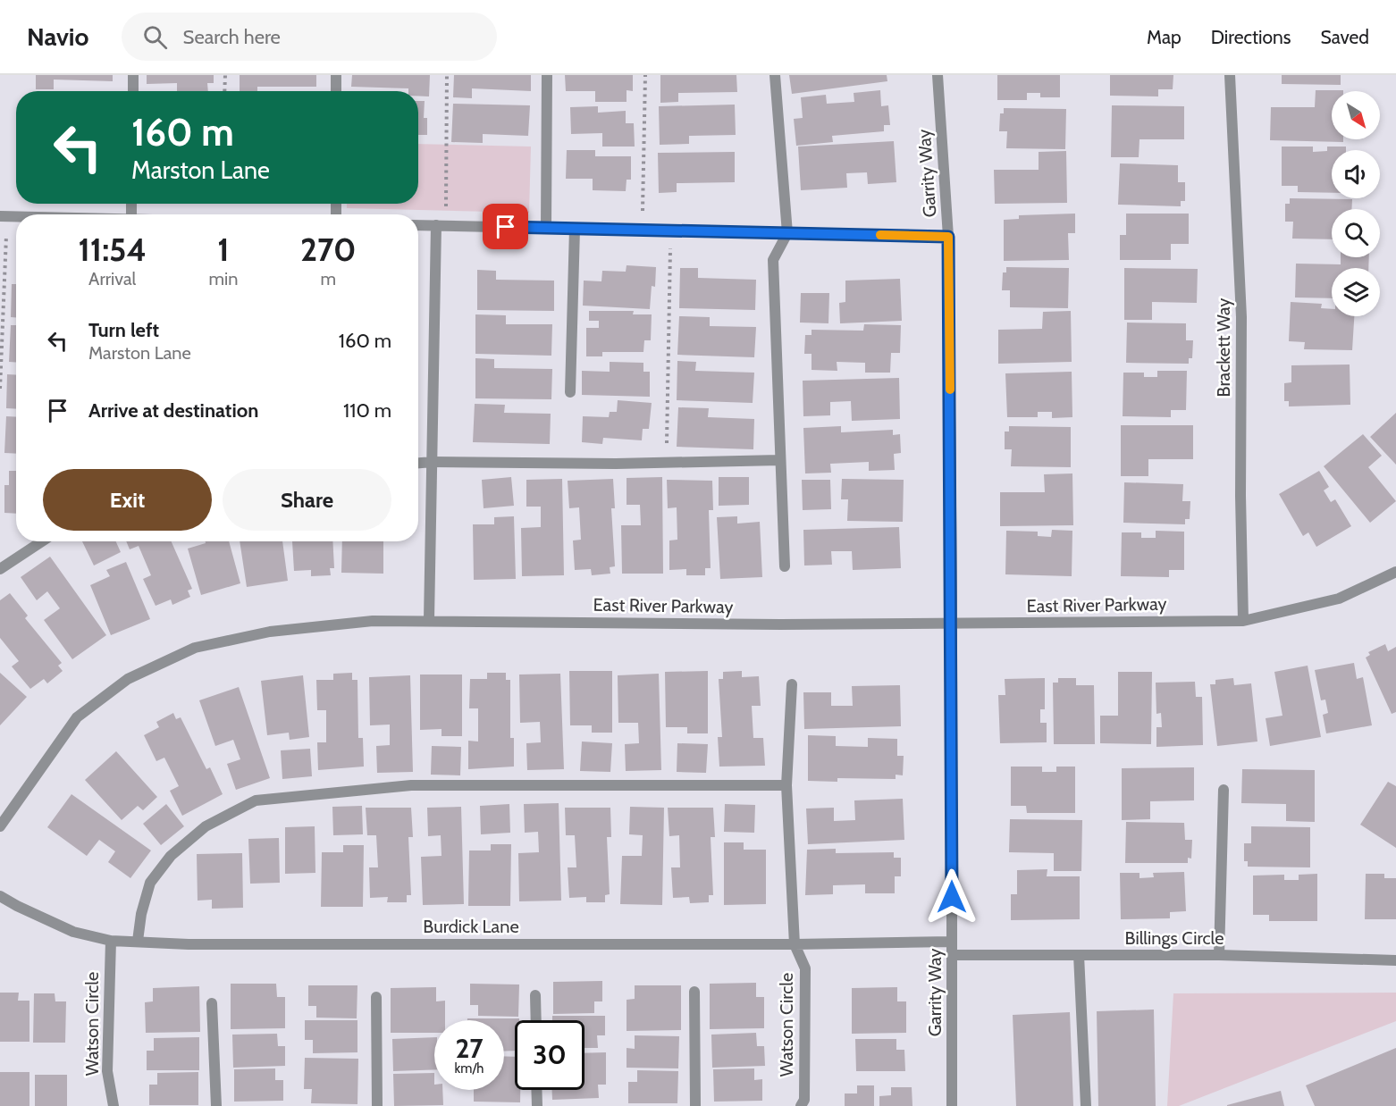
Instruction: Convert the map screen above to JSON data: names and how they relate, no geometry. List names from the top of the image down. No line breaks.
{"streets":{"street":["Garrity Way","Brackett Way","East River Parkway","Burdick Lane","Billings Circle","Watson Circle"]},"crossings":[["Garrity Way","East River Parkway"],["Garrity Way","Burdick Lane"],["Garrity Way","Billings Circle"],["Brackett Way","East River Parkway"],["Burdick Lane","Watson Circle"]],"north":"bottom right","page":{"header":"Navio","search":"Search here","nav":["Map","Directions","Saved"],"turn":["160 m","Marston Lane"],"eta":["11:54","Arrival","1","min","270","m"],"list":[{"name":"Turn left","note":"Marston Lane","value":"160 m"},{"name":"Arrive at destination","value":"110 m"}],"buttons":["Exit","Share"],"speed":"27 km/h","limit":"30"}}
